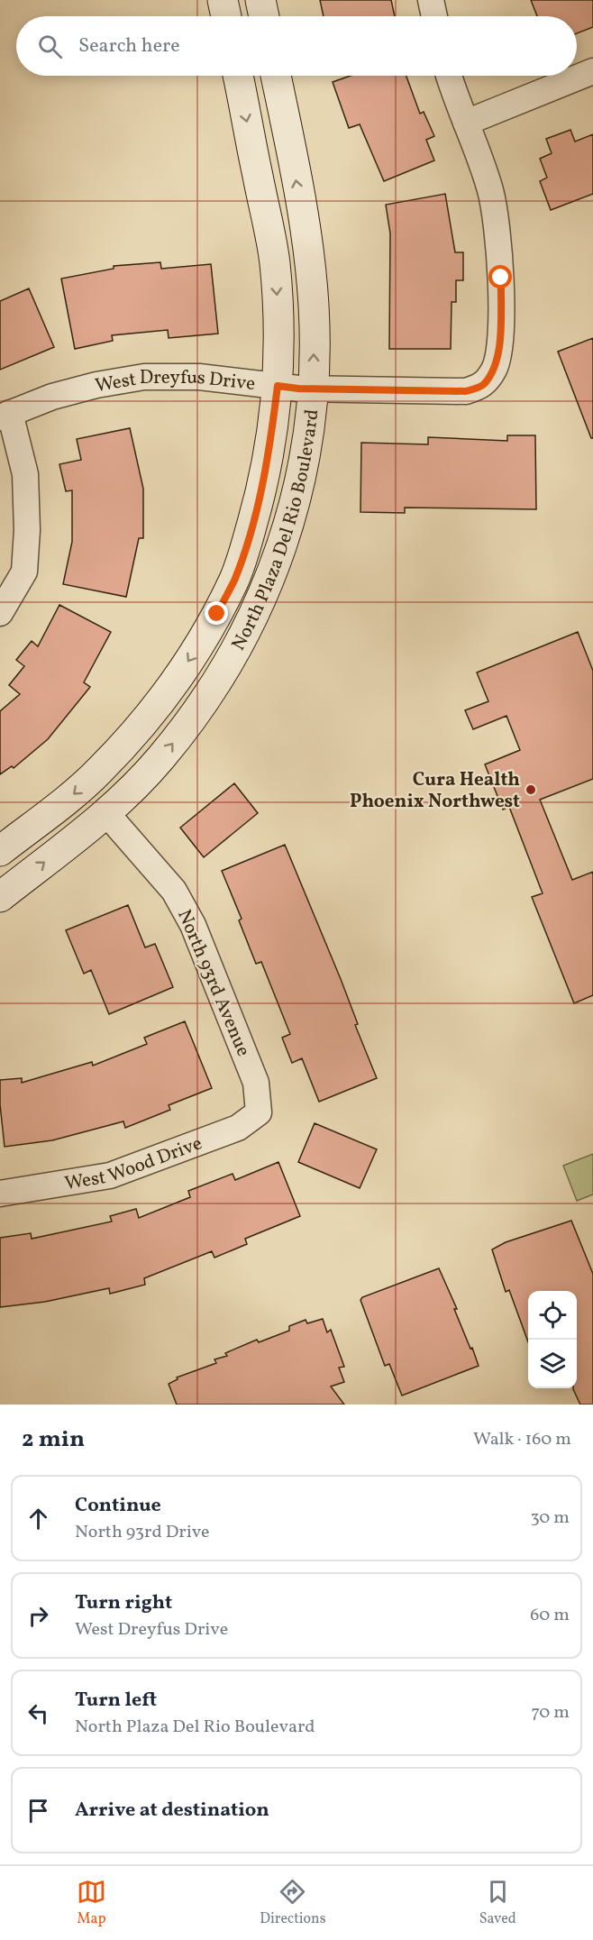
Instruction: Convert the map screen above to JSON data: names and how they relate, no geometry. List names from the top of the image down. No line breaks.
{"streets":{"street":["West Dreyfus Drive","North Plaza Del Rio Boulevard","North 93rd Avenue","West Wood Drive"]},"crossings":[["West Dreyfus Drive","North Plaza Del Rio Boulevard"],["North Plaza Del Rio Boulevard","North 93rd Avenue"],["North 93rd Avenue","West Wood Drive"]],"places":["Cura Health Phoenix Northwest"],"page":{"search":"Search here","heading":["2 min","Walk · 160 m"],"list":[["Continue","North 93rd Drive","30 m"],["Turn right","West Dreyfus Drive","60 m"],["Turn left","North Plaza Del Rio Boulevard","70 m"],"Arrive at destination"],"nav":["Map","Directions","Saved"]}}
